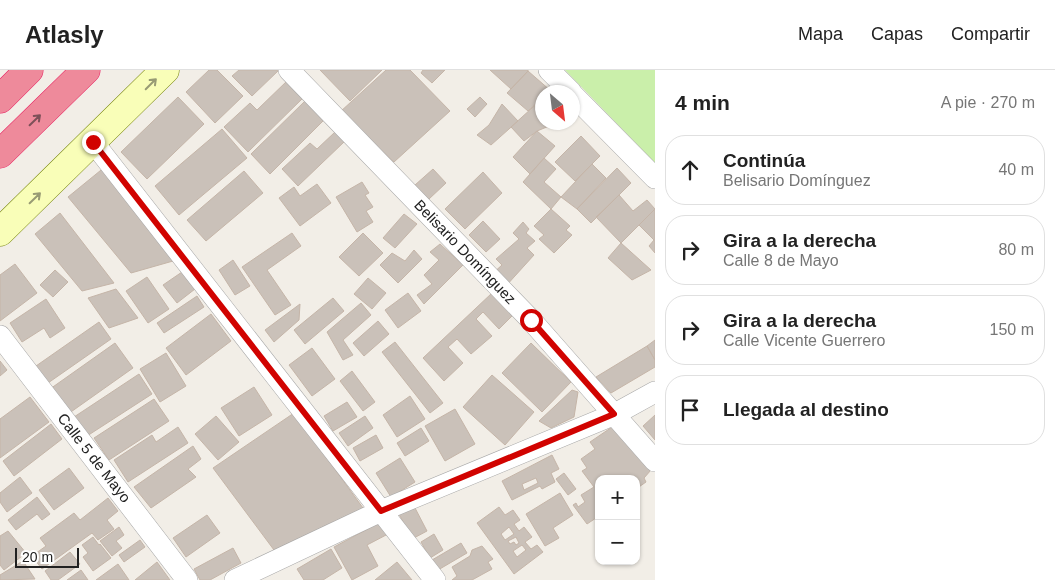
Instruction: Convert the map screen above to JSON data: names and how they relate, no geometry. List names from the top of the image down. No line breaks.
{"streets":{"street":["Belisario Domínguez","Calle 5 de Mayo"]},"scale_bar":"20 m","north":"bottom right","page":{"header":"Atlasly","nav":["Mapa","Capas","Compartir"],"heading":["4 min","A pie · 270 m"],"list":[["Continúa","Belisario Domínguez","40 m"],["Gira a la derecha","Calle 8 de Mayo","80 m"],["Gira a la derecha","Calle Vicente Guerrero","150 m"],"Llegada al destino"],"map_buttons":["+","−"],"scale":"20 m"}}
